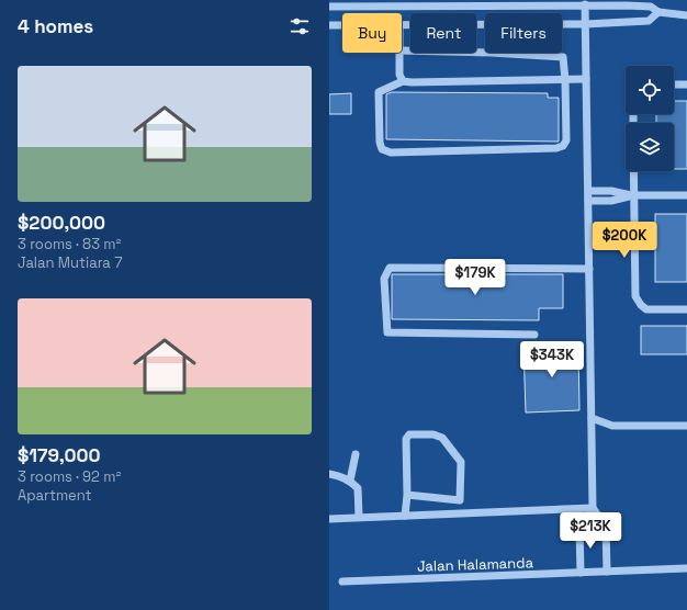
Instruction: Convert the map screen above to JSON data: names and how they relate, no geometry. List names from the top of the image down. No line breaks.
{"streets":{"street":["Jalan Halamanda"]},"page":{"heading":"4 homes","chip":["Buy","Rent","Filters"],"list":[{"name":"$200,000","note":"3 rooms · 83 m² · Jalan Mutiara 7"},{"name":"$179,000","note":"3 rooms · 92 m² · Apartment"}],"price":["$200K","$179K","$343K","$213K"]}}
